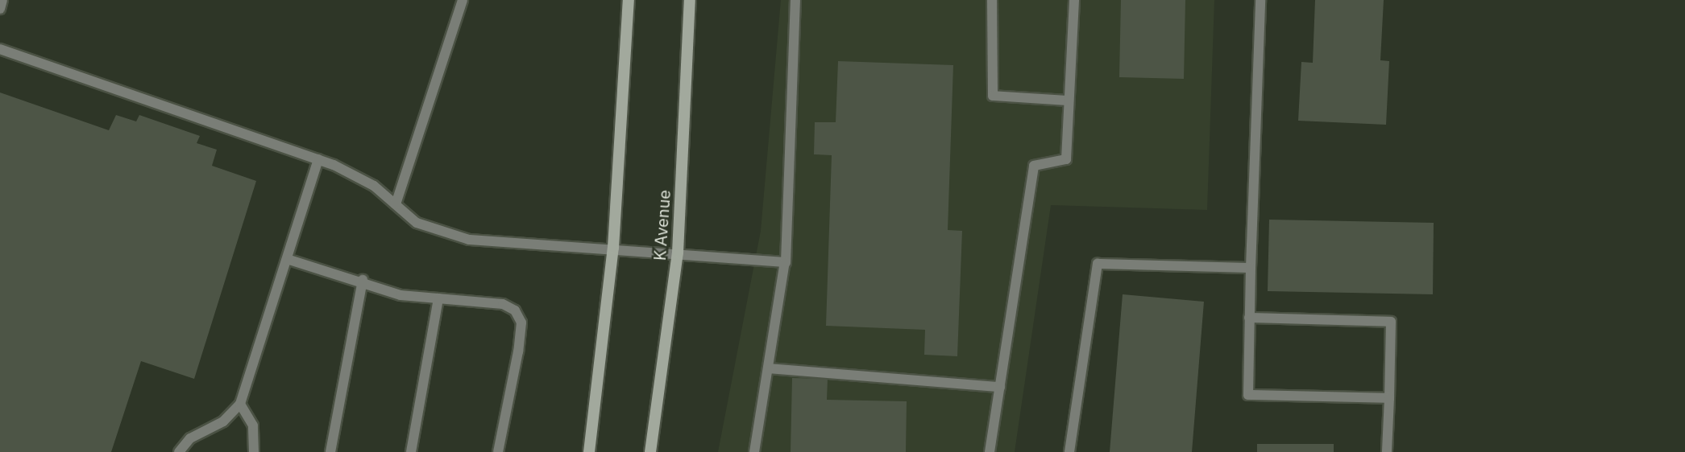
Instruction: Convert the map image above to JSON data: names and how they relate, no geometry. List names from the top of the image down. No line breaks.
{"streets":{"main road":["K Avenue"]}}
